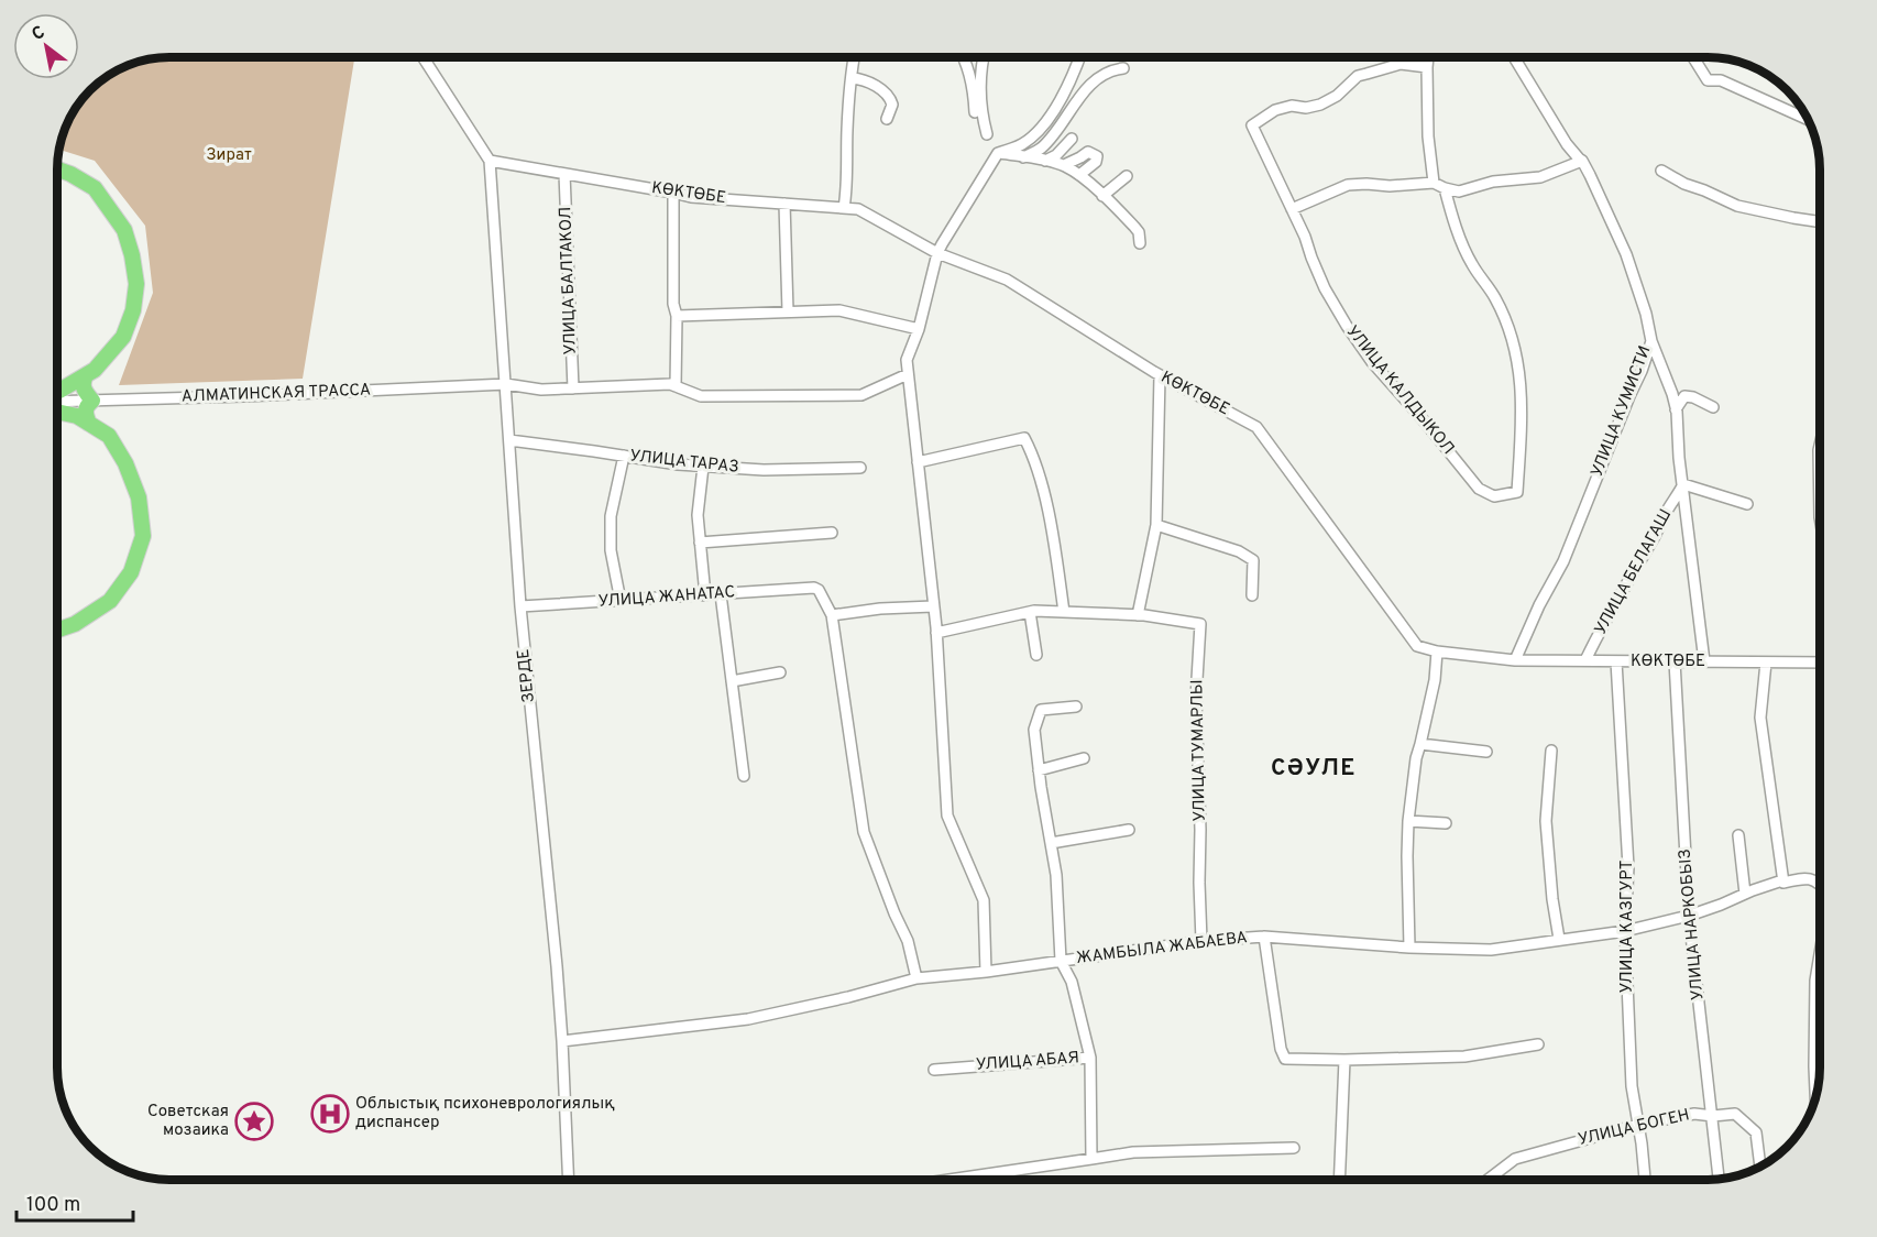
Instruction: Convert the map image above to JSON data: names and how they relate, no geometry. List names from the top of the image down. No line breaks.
{"streets":{"street":["КӨКТӨБЕ","УЛИЦА БАЛТАКОЛ","УЛИЦА КАЛДЫКОЛ","АЛМАТИНСКАЯ ТРАССА","УЛИЦА КУМИСТИ","УЛИЦА ТАРАЗ","УЛИЦА БЕЛАГАШ","УЛИЦА ЖАНАТАС","ЗЕРДЕ","УЛИЦА ТУМАРЛЫ","УЛИЦА НАРКОБЫЗ","УЛИЦА КАЗГУРТ","ЖАМБЫЛА ЖАБАЕВА","УЛИЦА АБАЯ","УЛИЦА БОГЕН"]},"crossings":[["КӨКТӨБЕ","УЛИЦА БАЛТАКОЛ"],["КӨКТӨБЕ","УЛИЦА КУМИСТИ"],["КӨКТӨБЕ","УЛИЦА БЕЛАГАШ"],["КӨКТӨБЕ","ЗЕРДЕ"],["КӨКТӨБЕ","УЛИЦА НАРКОБЫЗ"],["КӨКТӨБЕ","УЛИЦА КАЗГУРТ"],["УЛИЦА БАЛТАКОЛ","АЛМАТИНСКАЯ ТРАССА"],["АЛМАТИНСКАЯ ТРАССА","ЗЕРДЕ"],["УЛИЦА КУМИСТИ","УЛИЦА БЕЛАГАШ"],["УЛИЦА ТАРАЗ","ЗЕРДЕ"],["УЛИЦА ЖАНАТАС","ЗЕРДЕ"],["ЗЕРДЕ","ЖАМБЫЛА ЖАБАЕВА"],["УЛИЦА ТУМАРЛЫ","ЖАМБЫЛА ЖАБАЕВА"],["УЛИЦА НАРКОБЫЗ","ЖАМБЫЛА ЖАБАЕВА"],["УЛИЦА НАРКОБЫЗ","УЛИЦА БОГЕН"],["УЛИЦА КАЗГУРТ","ЖАМБЫЛА ЖАБАЕВА"],["УЛИЦА КАЗГУРТ","УЛИЦА БОГЕН"]],"districts":["СӘУЛЕ"],"parks":["Зират"],"places":{"hospital":["Облыстық психоневрологиялық диспансер"],"place":["Советская мозаика"]},"scale_bar":"100 m","north":"top left"}
